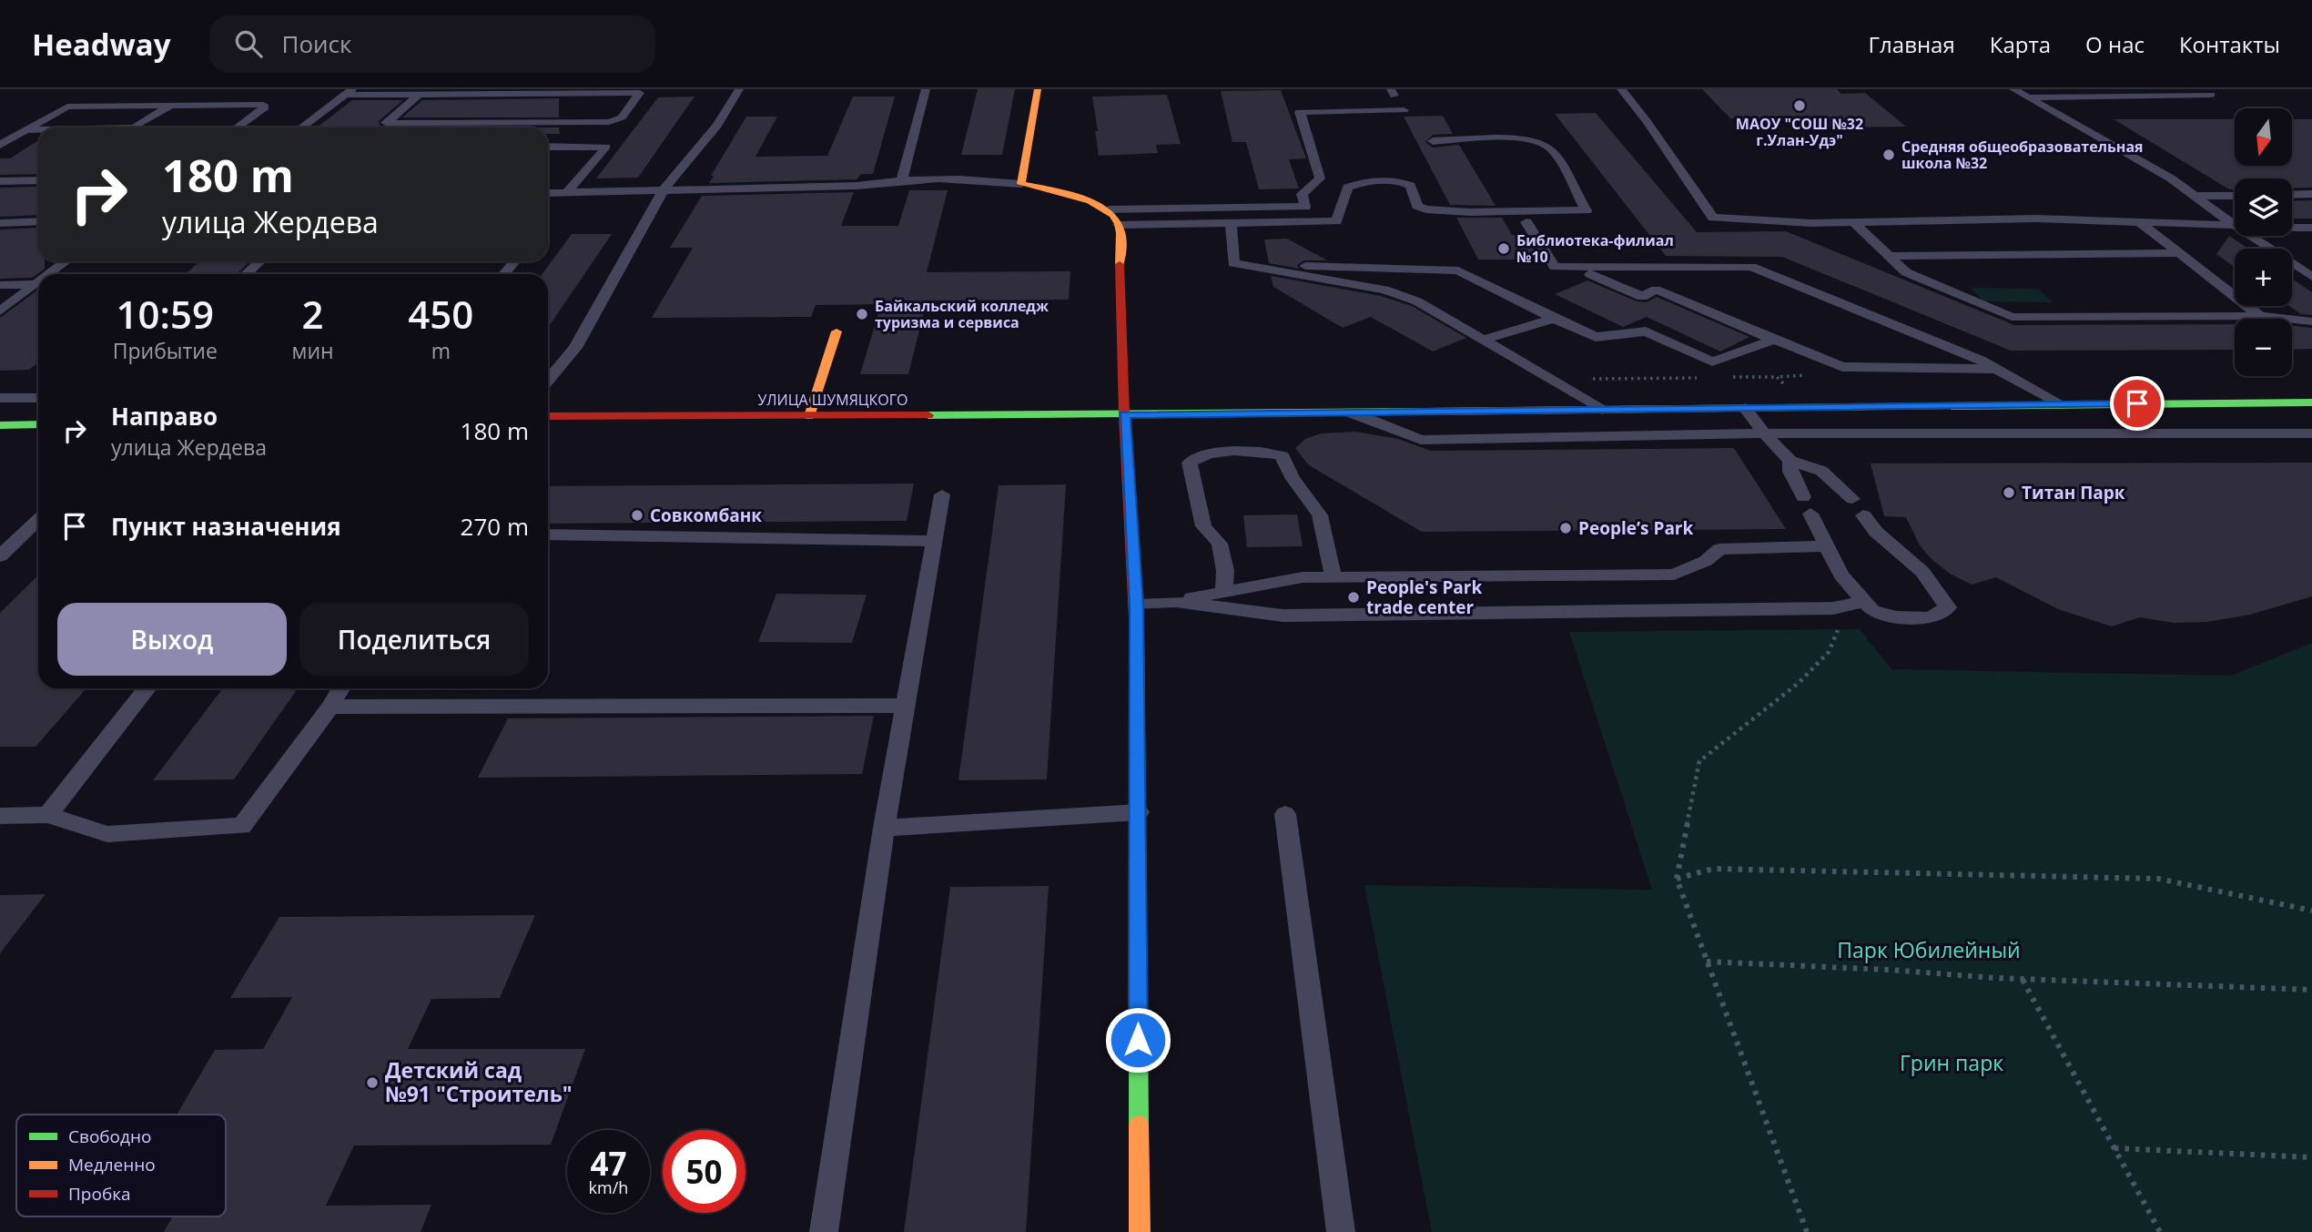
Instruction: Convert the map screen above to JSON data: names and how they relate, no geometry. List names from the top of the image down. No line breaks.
{"streets":{"main road":["УЛИЦА ШУМЯЦКОГО"]},"parks":["Парк Юбилейный","Грин парк"],"places":["МАОУ \"СОШ №32 г.Улан-Удэ\"","Средняя общеобразовательная школа №32","Библиотека-филиал №10","Байкальский колледж туризма и сервиса","Титан Парк","Совкомбанк","People’s Park","People's Park trade center","Детский сад №91 \"Строитель\""],"legend":["Свободно","Медленно","Пробка"],"north":"bottom","page":{"header":"Headway","search":"Поиск","nav":["Главная","Карта","О нас","Контакты"],"map_buttons":["+","−"],"turn":["180 m","улица Жердева"],"eta":["10:59","Прибытие","2","мин","450","m"],"list":[{"name":"Направо","note":"улица Жердева","value":"180 m"},{"name":"Пункт назначения","value":"270 m"}],"buttons":["Выход","Поделиться"],"speed":"47 km/h","limit":"50"}}
